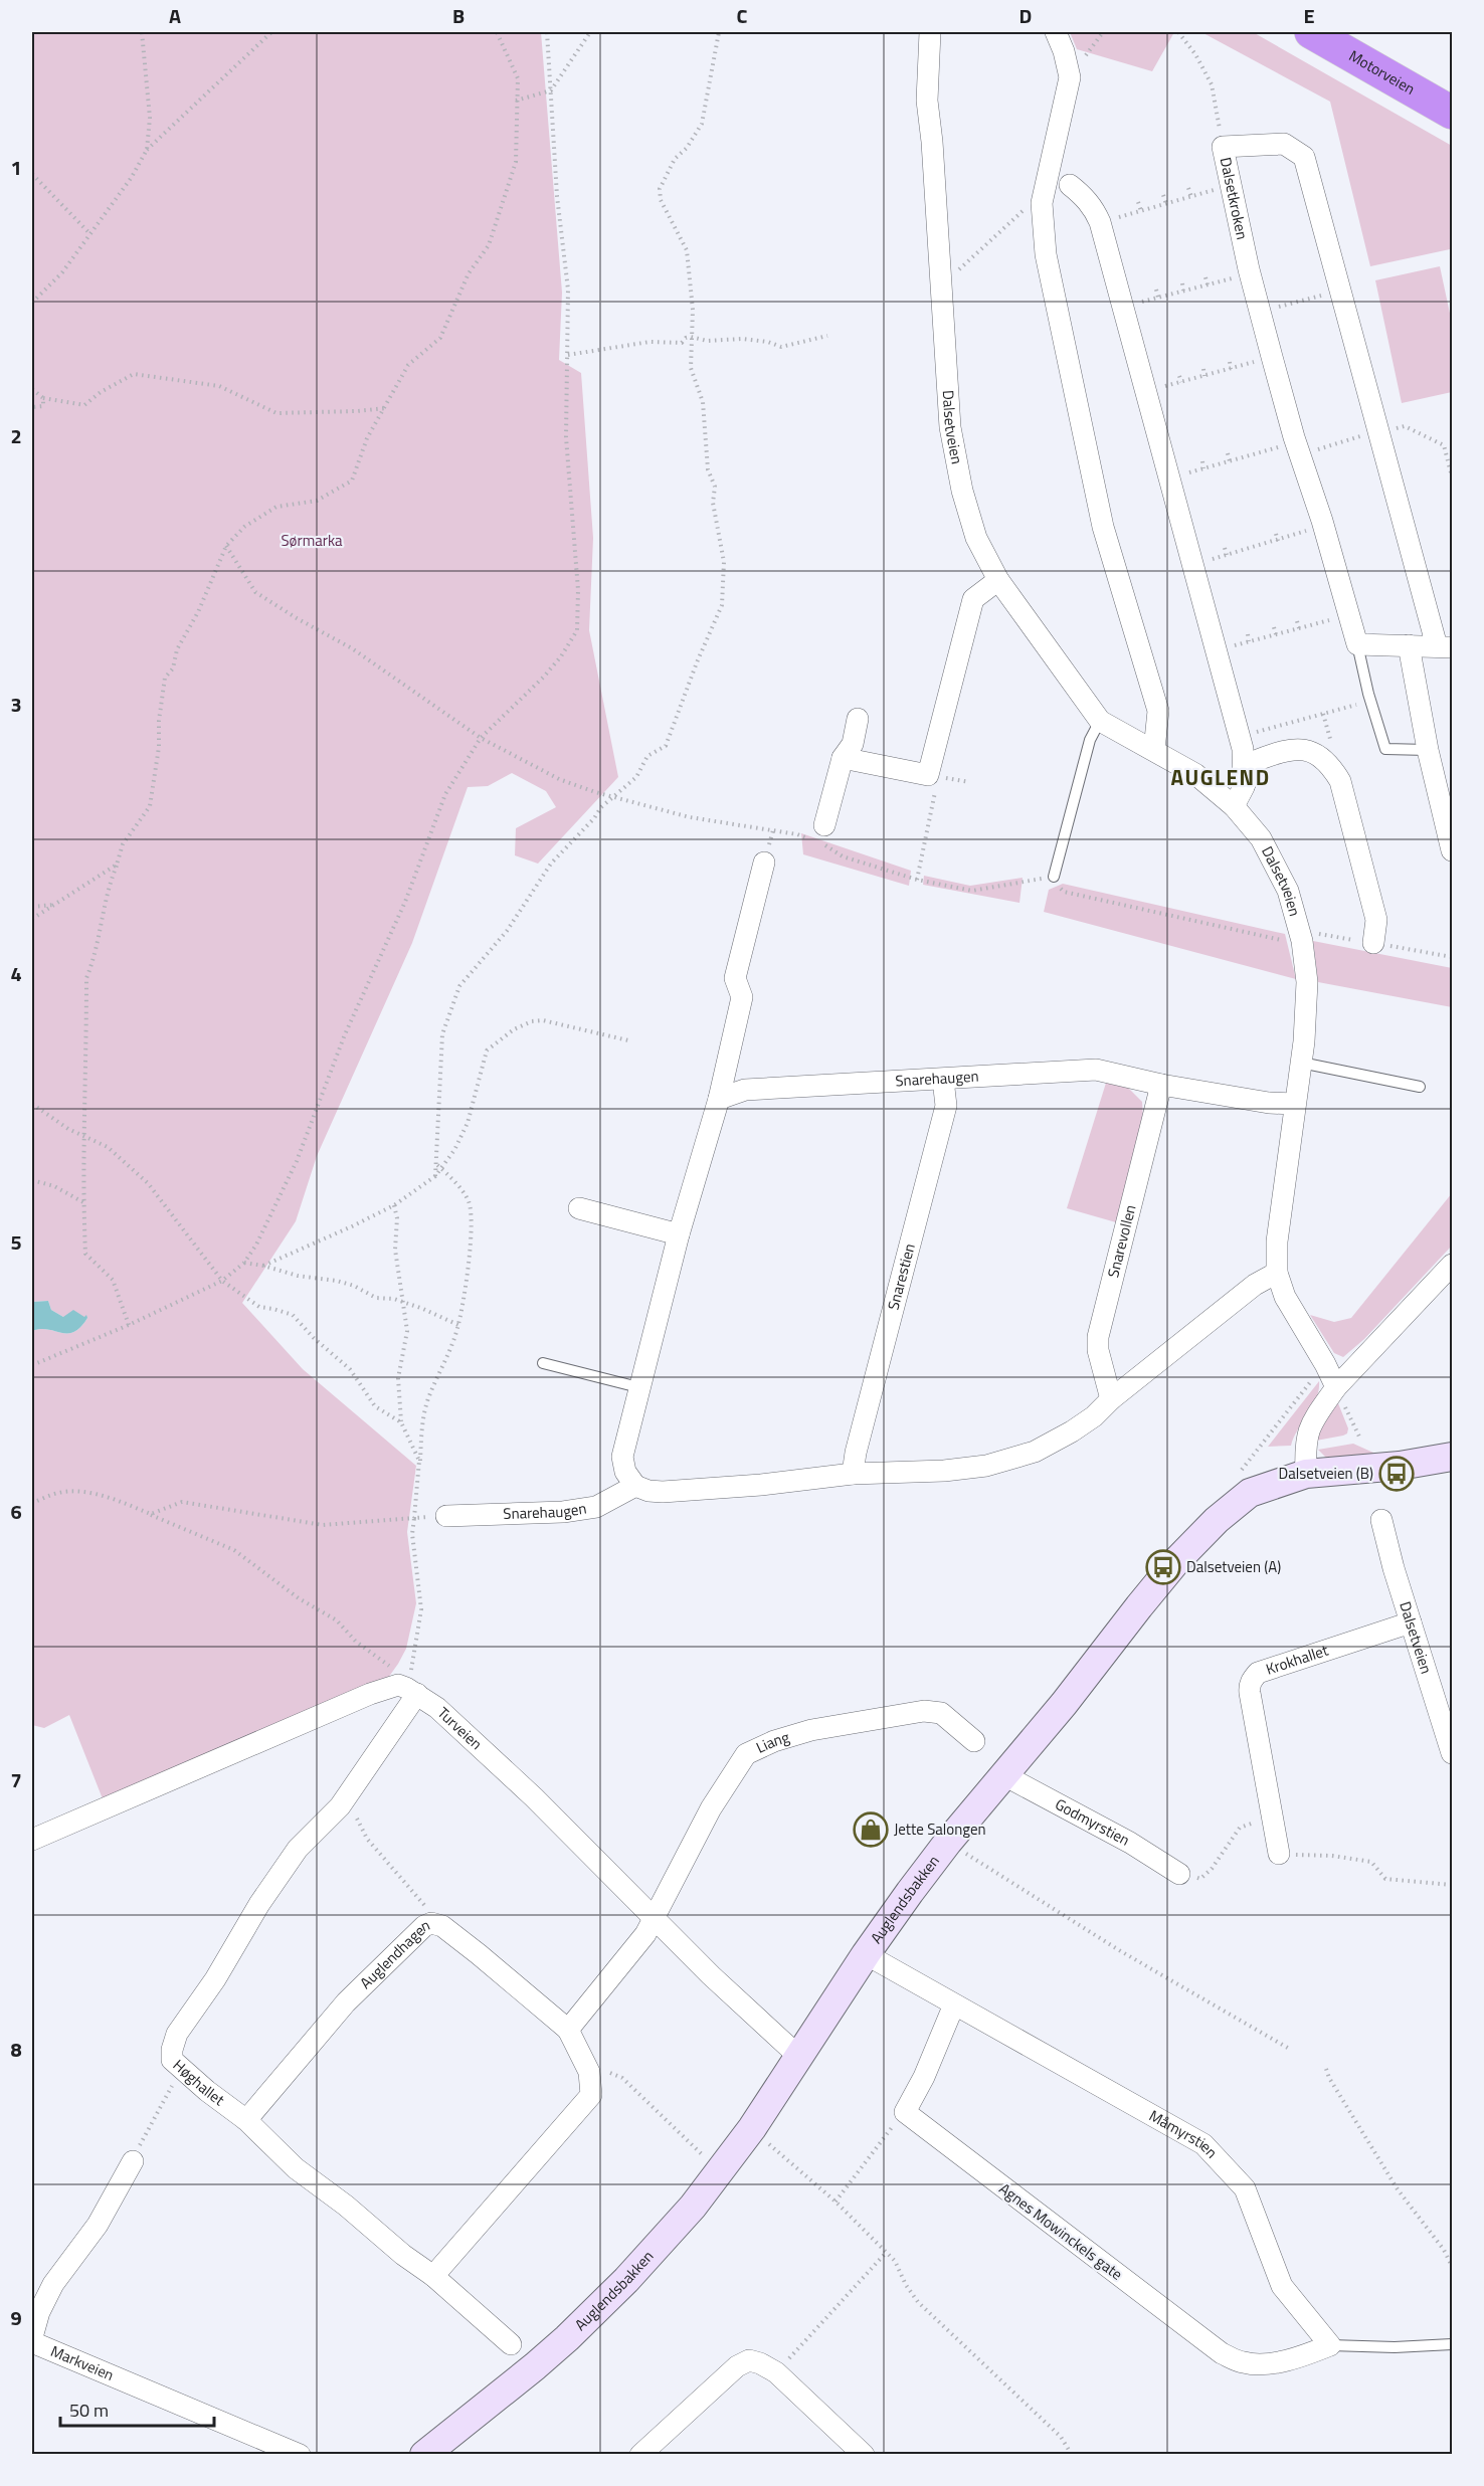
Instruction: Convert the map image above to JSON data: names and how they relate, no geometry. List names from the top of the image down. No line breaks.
{"streets":{"highway":["Motorveien"],"street":["Dalsetkroken","Dalsetveien","Snarehaugen","Snarevollen","Snarestien","Krokhallet","Turveien","Liang","Godmyrstien","Auglendsbakken","Auglendhagen","Høghallet","Måmyrstien","Agnes Mowinckels gate","Markveien"]},"crossings":[["Dalsetveien","Snarehaugen"],["Dalsetveien","Krokhallet"],["Snarehaugen","Snarevollen"],["Snarehaugen","Snarestien"],["Turveien","Liang"],["Turveien","Auglendsbakken"],["Turveien","Høghallet"],["Godmyrstien","Auglendsbakken"],["Auglendsbakken","Måmyrstien"],["Auglendhagen","Høghallet"],["Måmyrstien","Agnes Mowinckels gate"]],"districts":["AUGLEND"],"parks":["Sørmarka"],"places":{"bus stop":["Dalsetveien (B)","Dalsetveien (A)"],"shop":["Jette Salongen"]},"scale_bar":"50 m","grid":{"columns":["A","B","C","D","E"],"rows":["1","2","3","4","5","6","7","8","9"]}}
